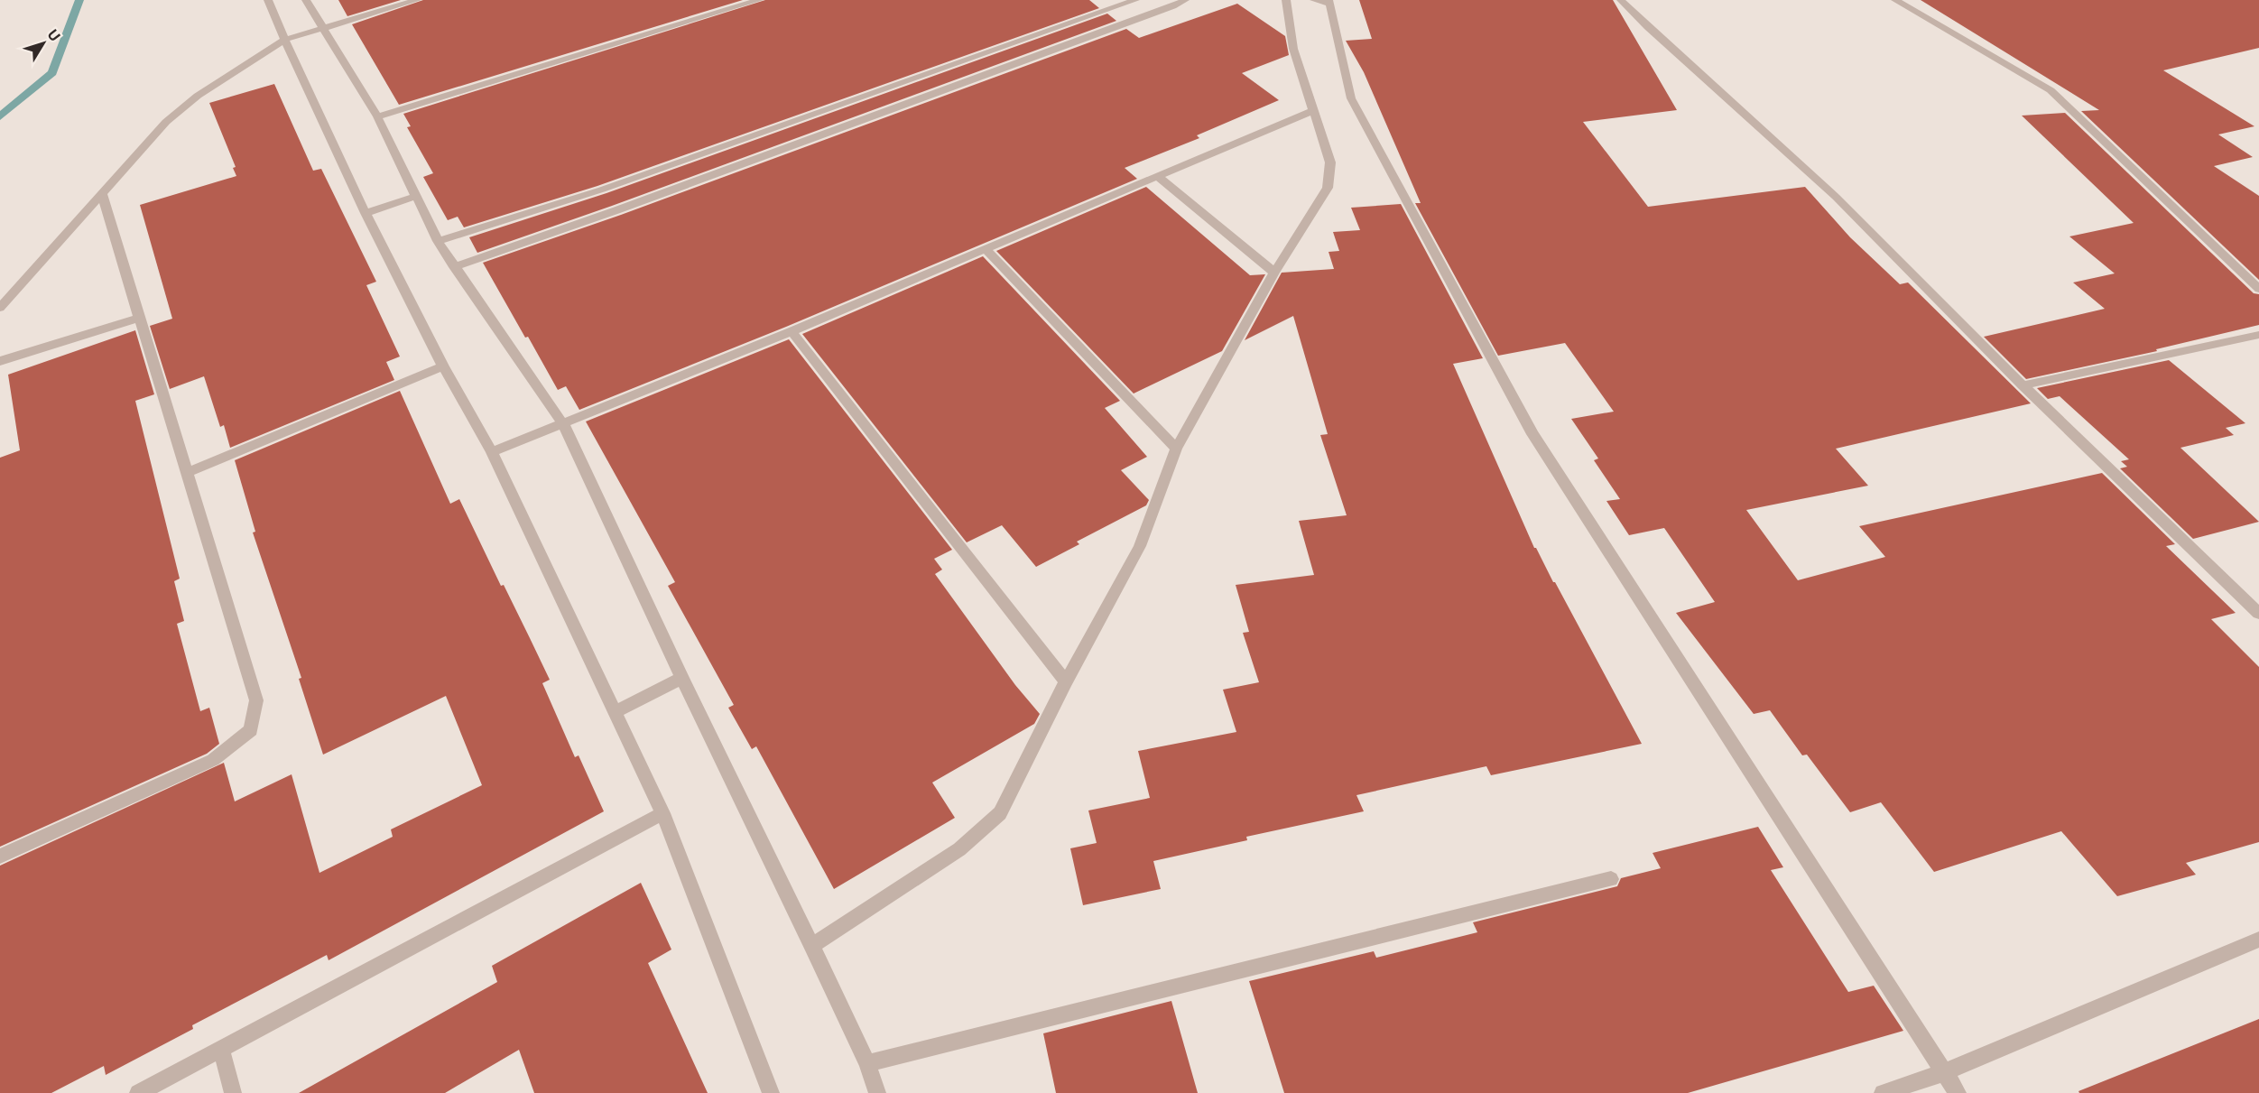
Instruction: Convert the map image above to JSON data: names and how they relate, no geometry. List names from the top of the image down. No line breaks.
{"north":"top right"}
